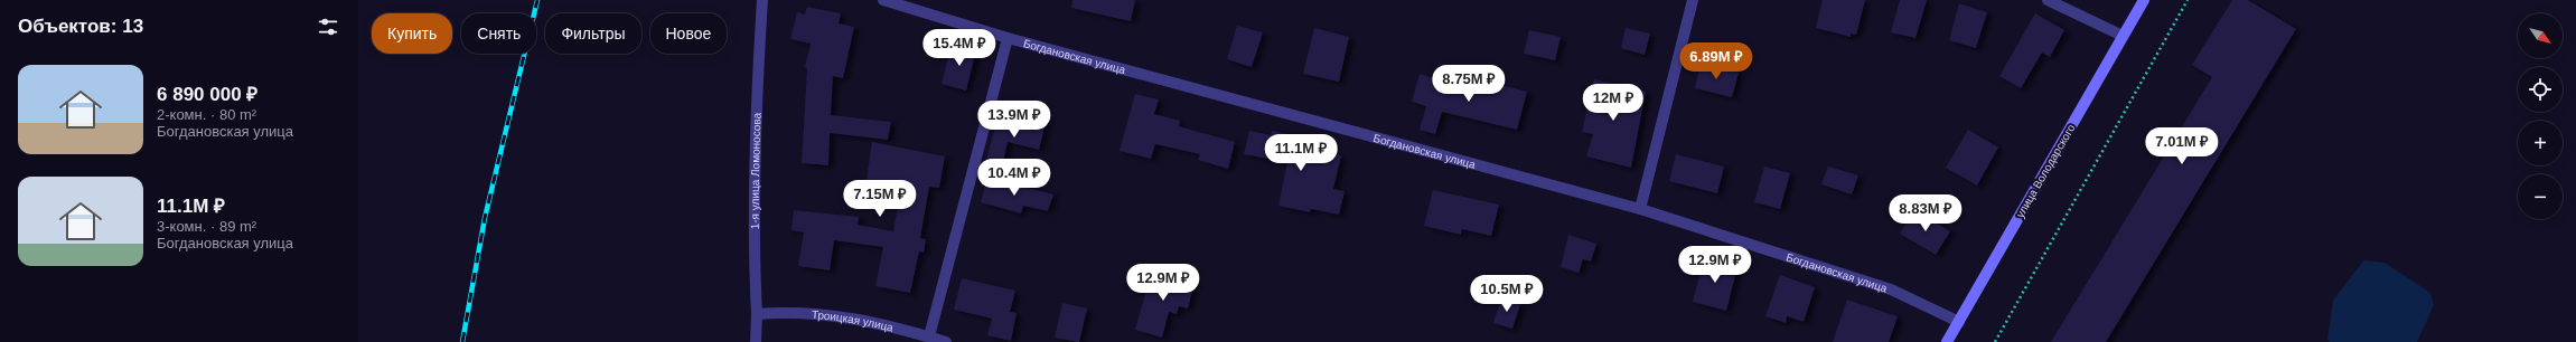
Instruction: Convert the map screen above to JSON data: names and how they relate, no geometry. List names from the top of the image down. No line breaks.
{"streets":{"main road":["улица Володарского"],"street":["Богдановская улица","1-я улица Ломоносова","Троицкая улица"]},"crossings":[["Богдановская улица","улица Володарского"],["1-я улица Ломоносова","Троицкая улица"]],"north":"bottom right","page":{"heading":"Объектов: 13","map_buttons":["+","−"],"chip":["Купить","Снять","Фильтры","Новое"],"price":["15.4M ₽","6.89M ₽","8.75M ₽","12M ₽","13.9M ₽","7.01M ₽","11.1M ₽","10.4M ₽","7.15M ₽","8.83M ₽","12.9M ₽","12.9M ₽","10.5M ₽"],"list":[{"name":"6 890 000 ₽","note":"2-комн. · 80 m² · Богдановская улица"},{"name":"11.1M ₽","note":"3-комн. · 89 m² · Богдановская улица"}]}}
